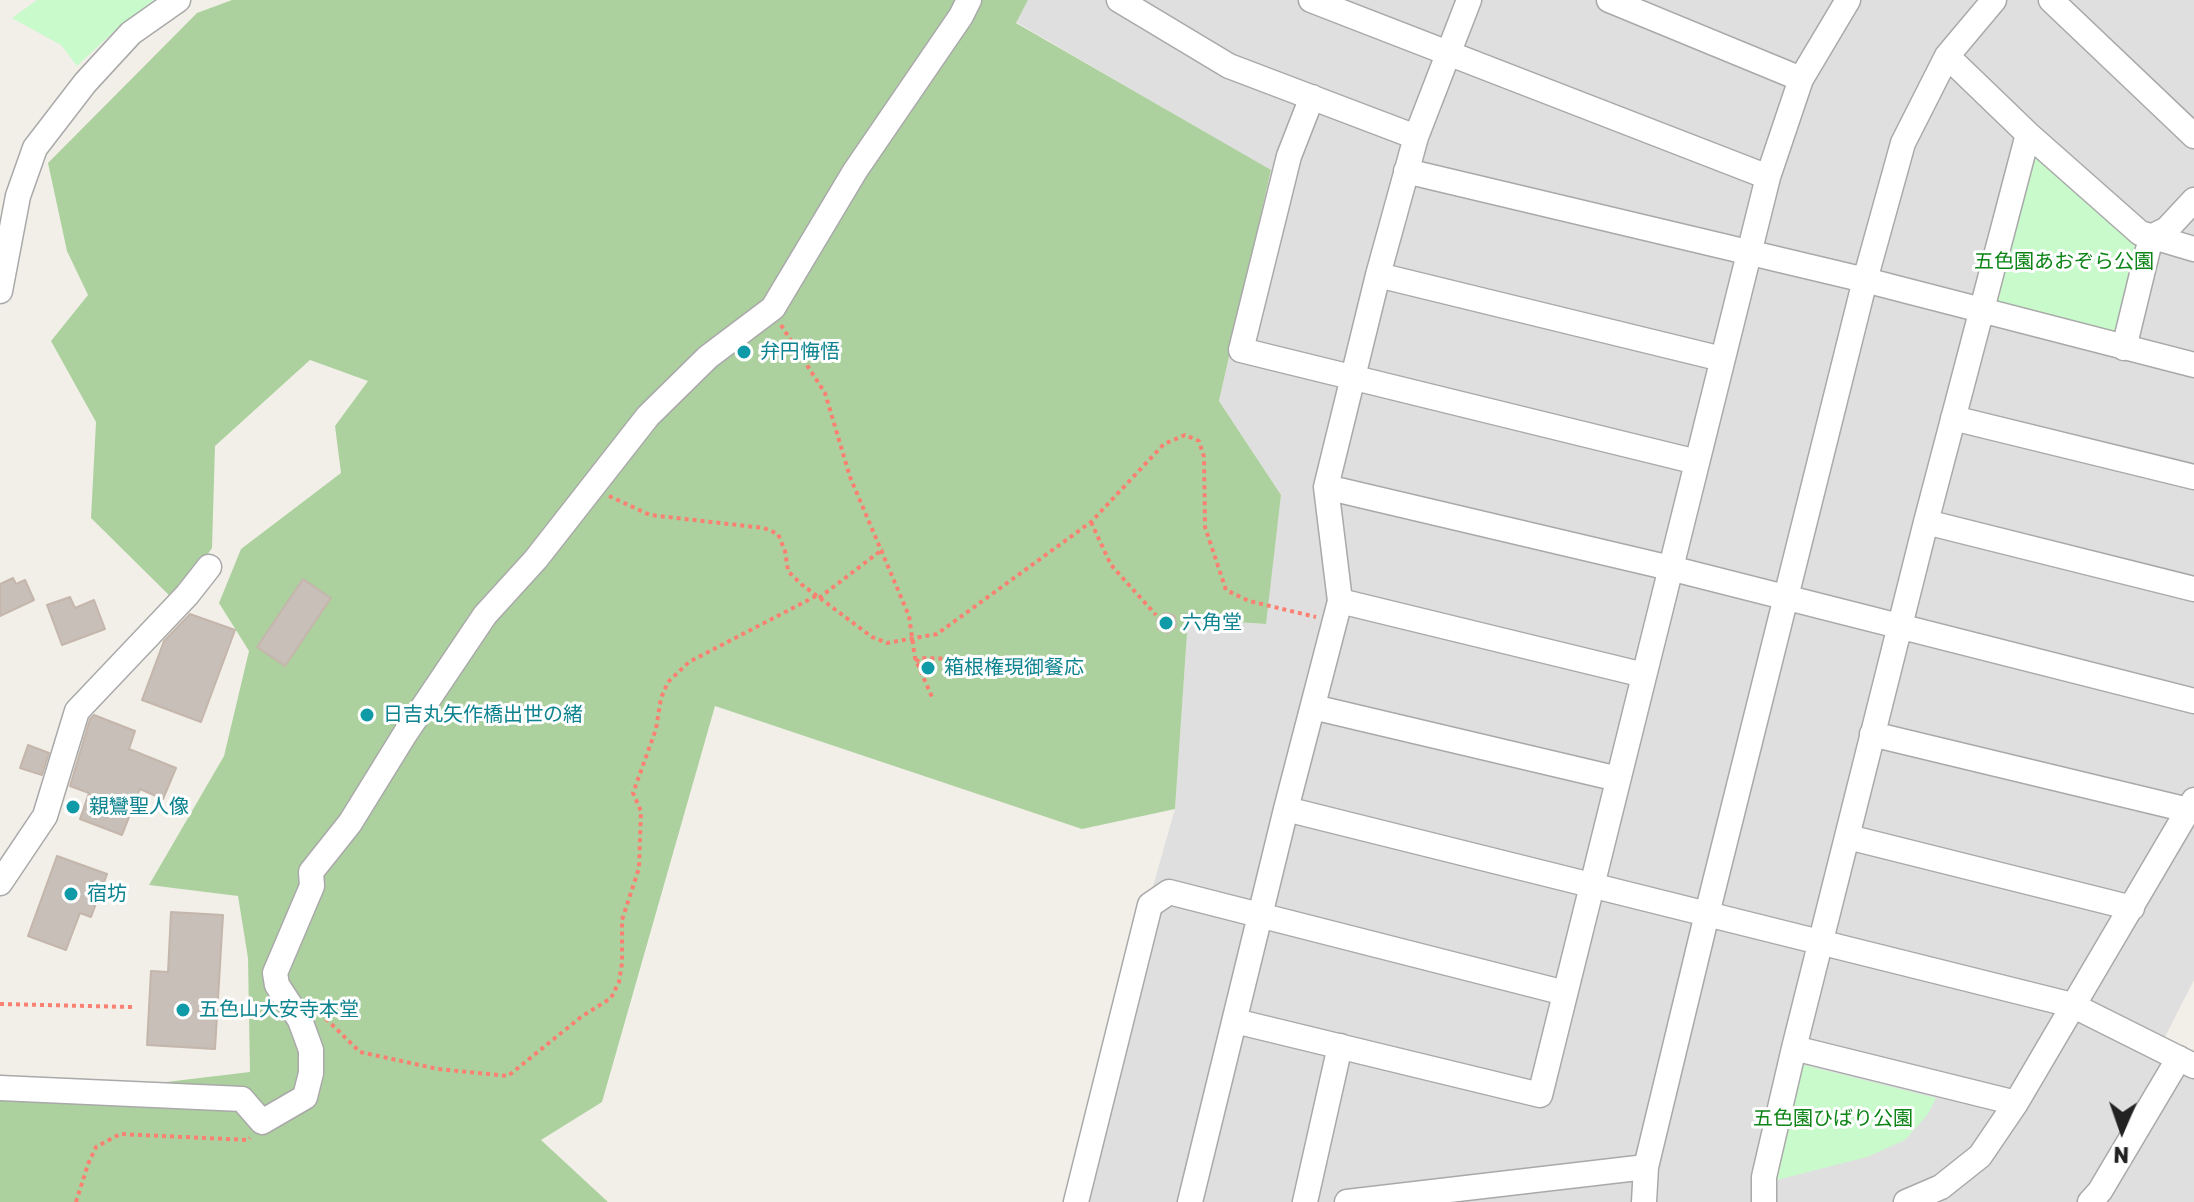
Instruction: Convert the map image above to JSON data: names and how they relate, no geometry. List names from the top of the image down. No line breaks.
{"parks":["五色園あおぞら公園","五色園ひばり公園"],"places":["弁円悔悟","六角堂","箱根権現御餐応","日吉丸矢作橋出世の緒","親鸞聖人像","宿坊","五色山大安寺本堂"],"north":"bottom"}
